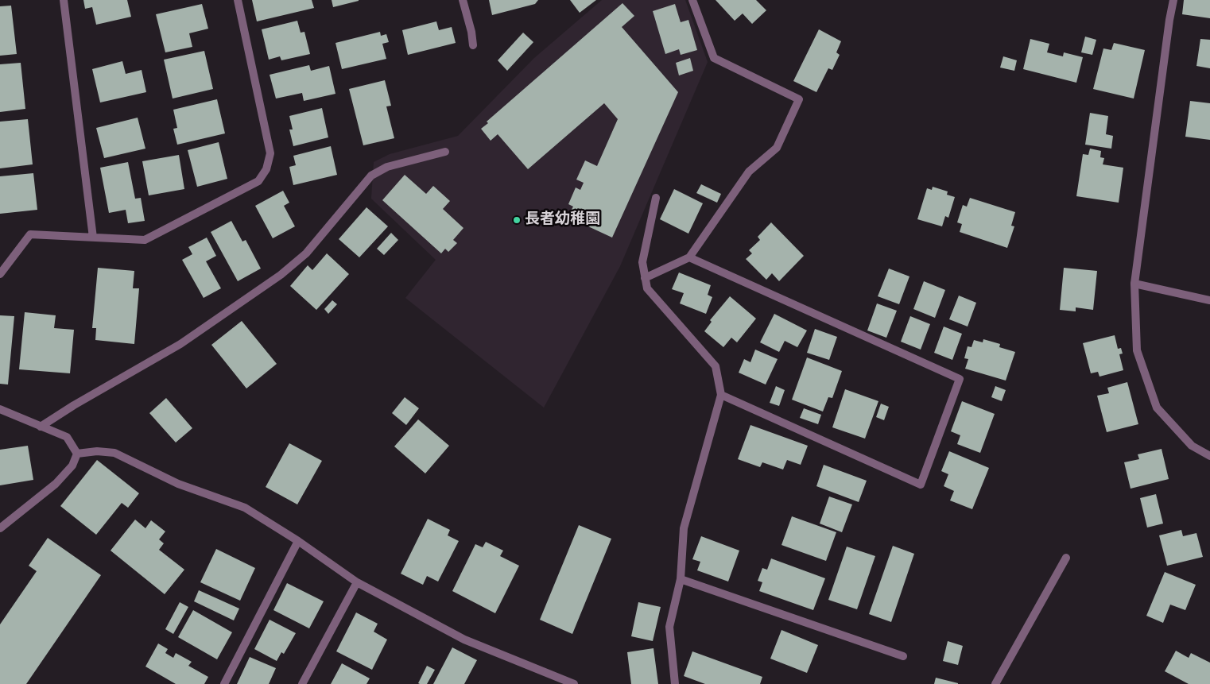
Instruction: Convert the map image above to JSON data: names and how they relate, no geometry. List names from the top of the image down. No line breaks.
{"places":["長者幼稚園"]}
